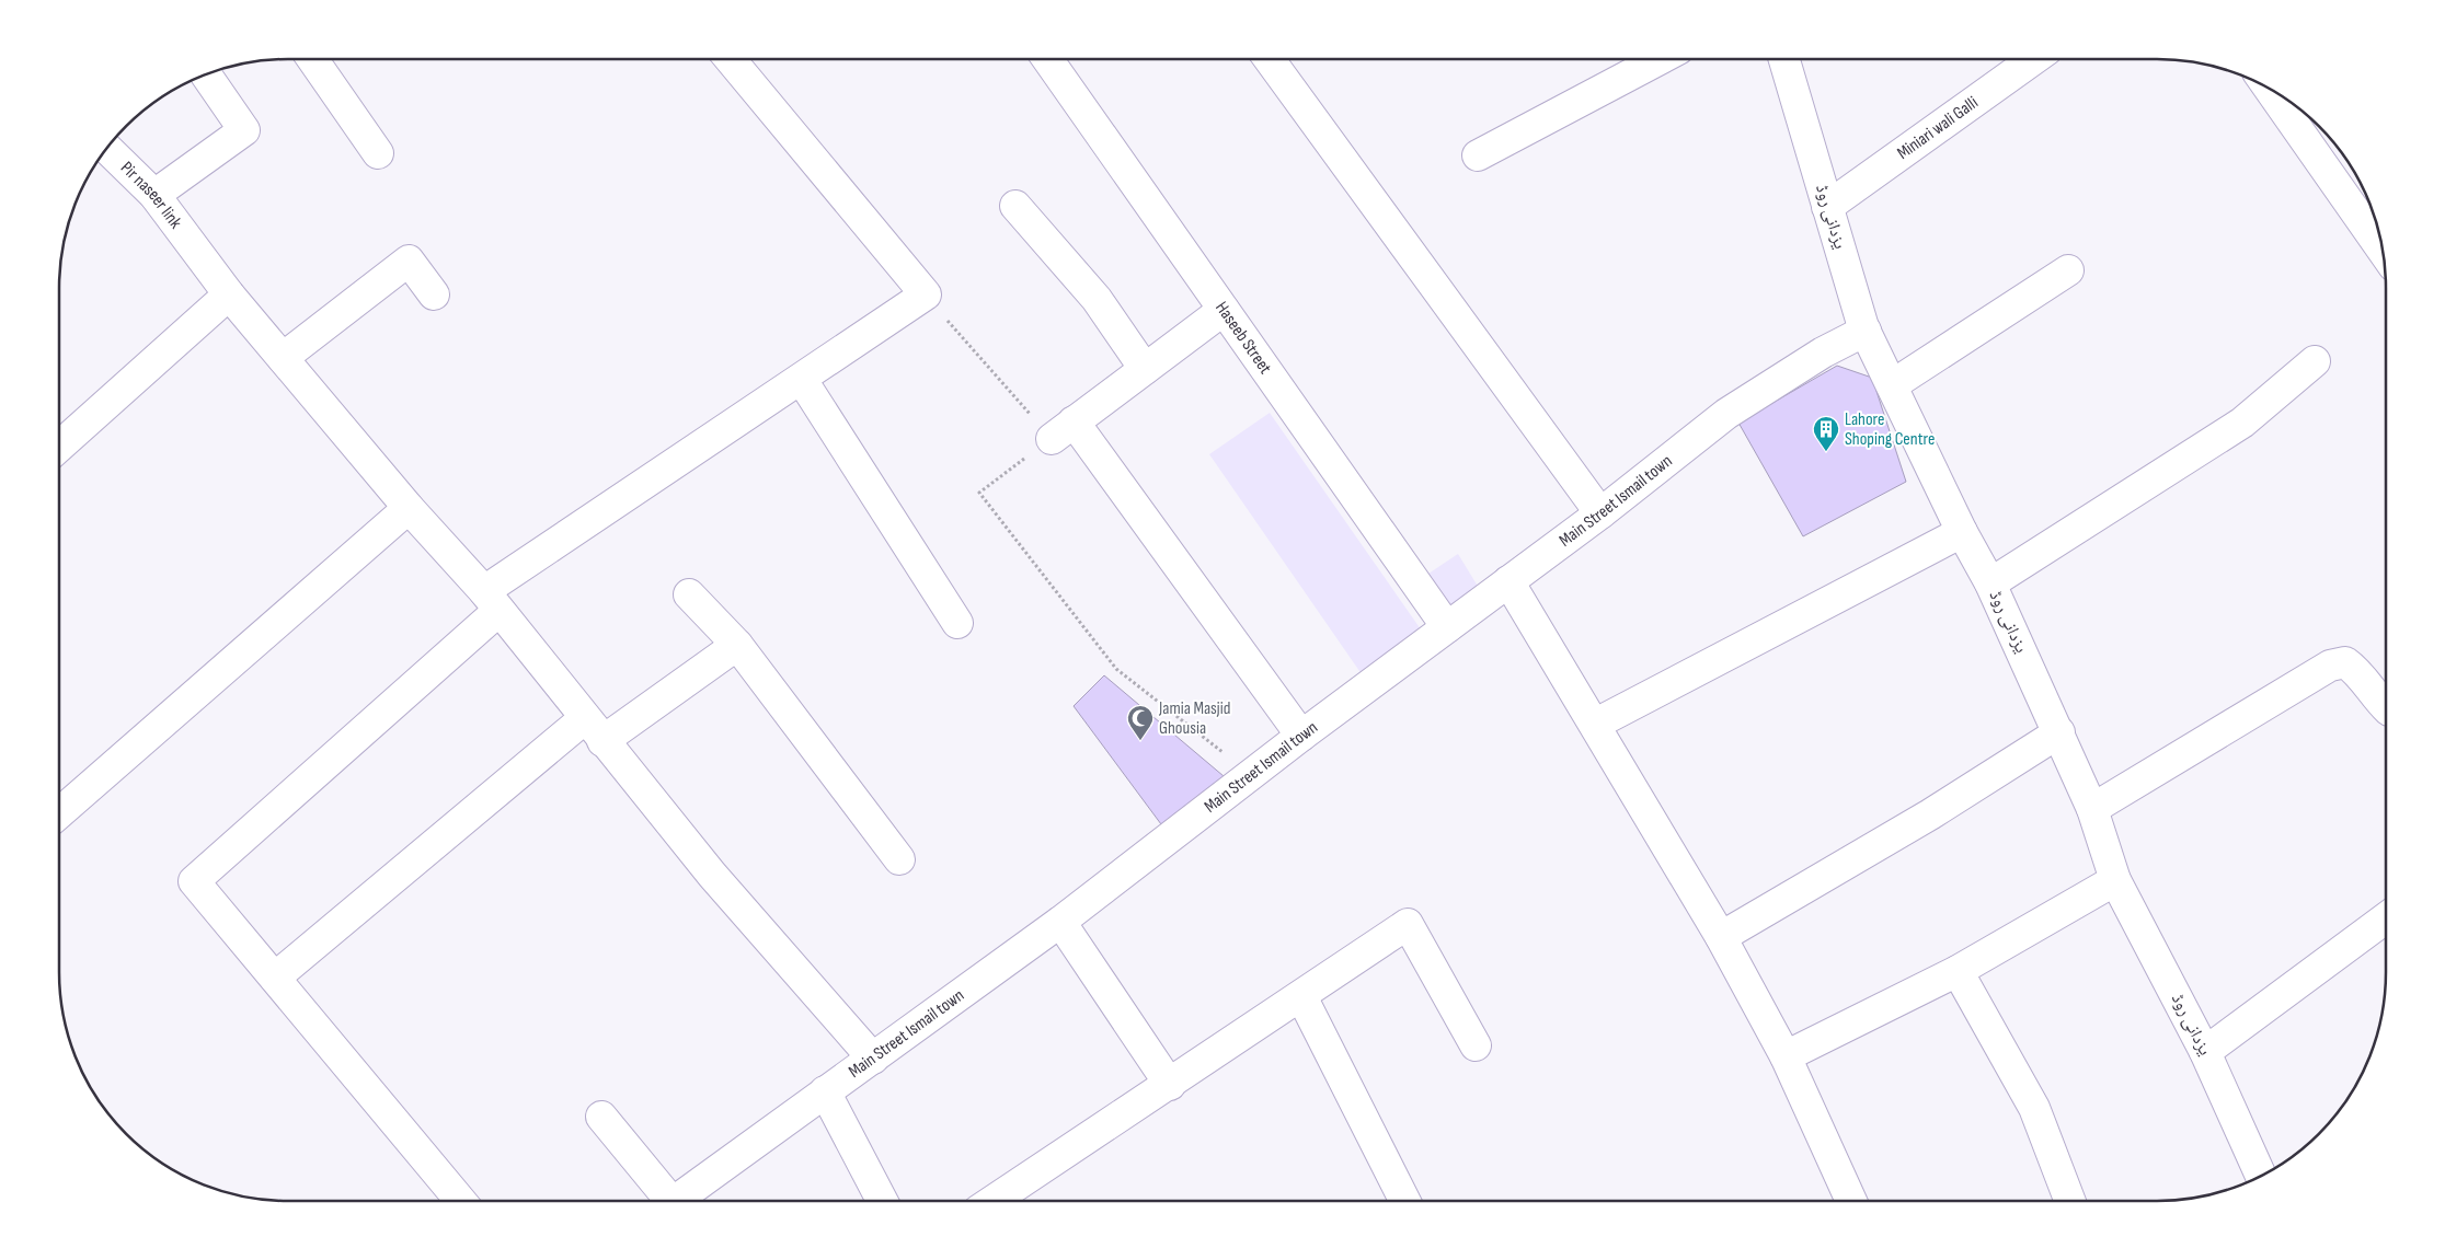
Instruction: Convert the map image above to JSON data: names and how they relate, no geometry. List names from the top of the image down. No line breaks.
{"streets":{"street":["Miniari wali Galli","Pir naseer link","یزدانی روڈ","Haseeb Street","Main Street Ismail town"]},"crossings":[["Miniari wali Galli","یزدانی روڈ"],["Pir naseer link","Main Street Ismail town"],["یزدانی روڈ","Main Street Ismail town"],["Haseeb Street","Main Street Ismail town"]],"places":{"building":["Lahore Shoping Centre"],"mosque":["Jamia Masjid Ghousia"]}}
